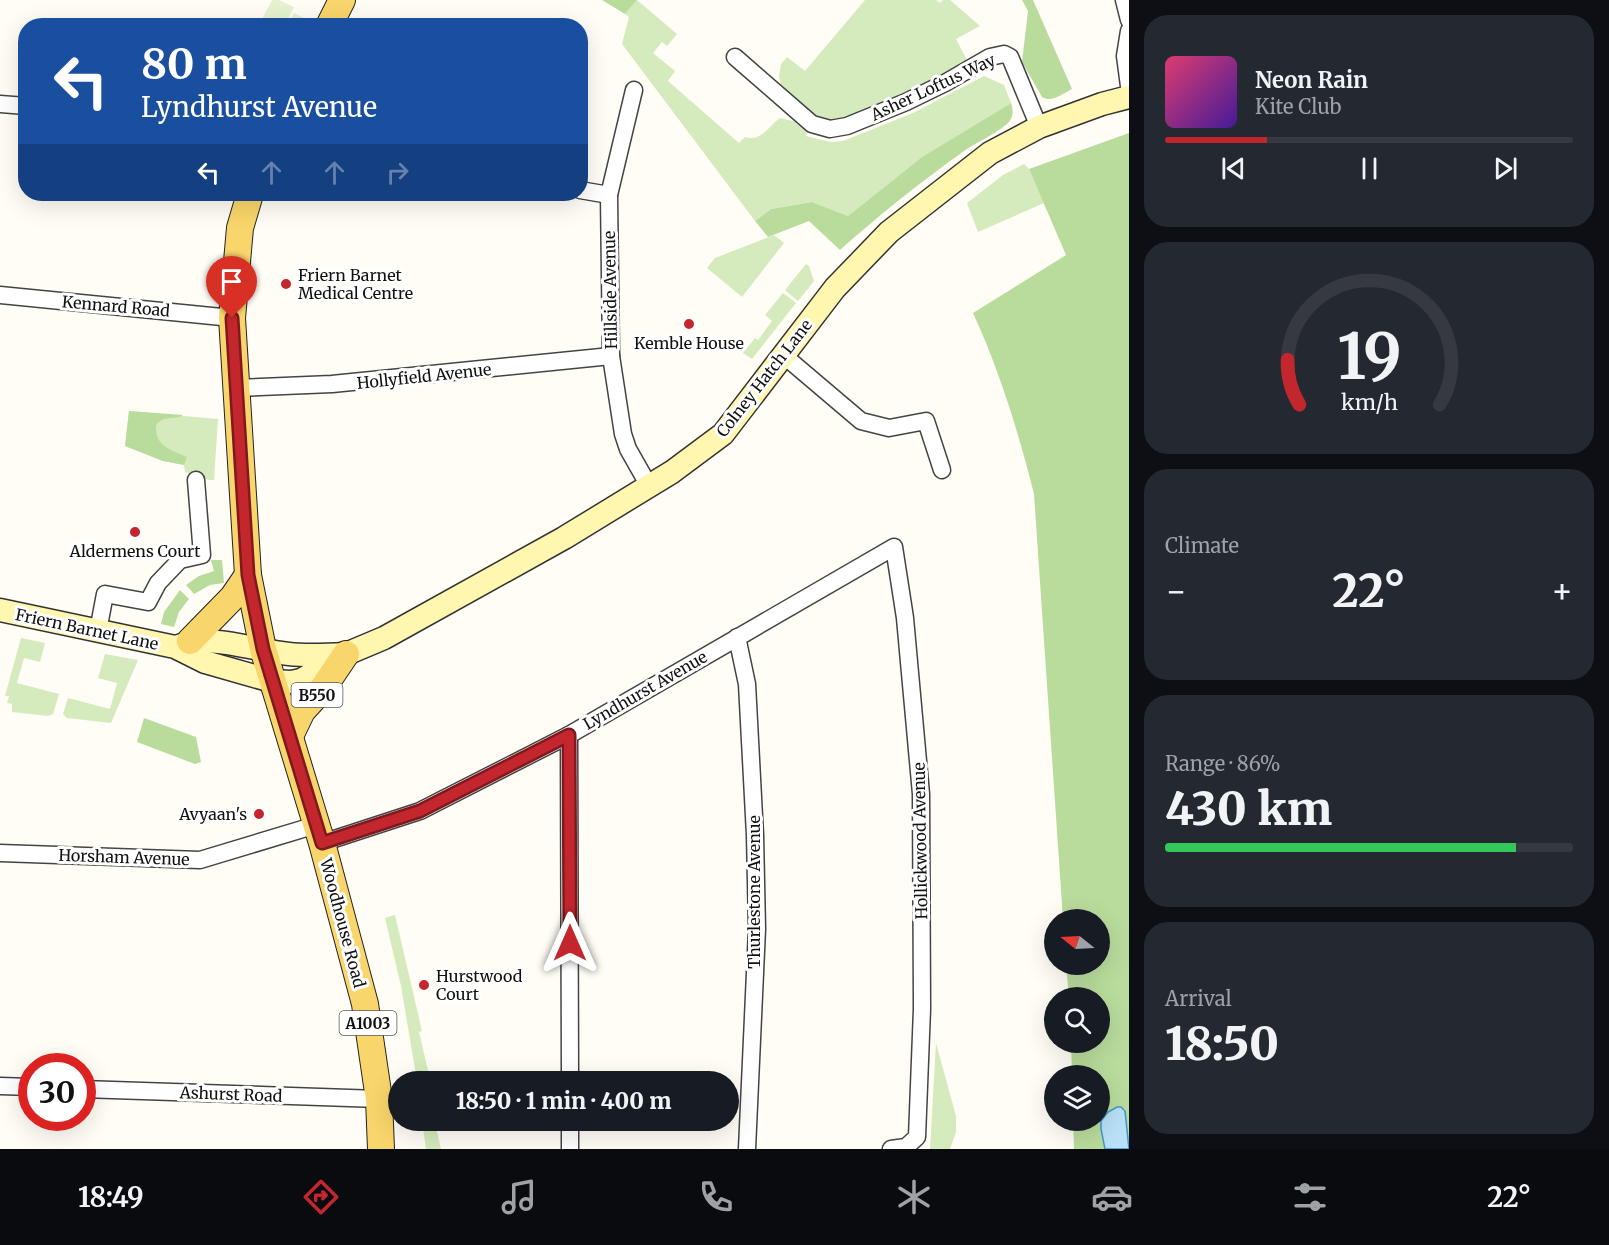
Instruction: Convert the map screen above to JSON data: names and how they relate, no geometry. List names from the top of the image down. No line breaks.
{"streets":{"main road":["Colney Hatch Lane","Friern Barnet Lane","B550","Woodhouse Road","A1003"],"street":["Asher Loftus Way","Hillside Avenue","Kennard Road","Hollyfield Avenue","Lyndhurst Avenue","Hollickwood Avenue","Horsham Avenue","Thurlestone Avenue","Ashurst Road"]},"crossings":[["Asher Loftus Way","Colney Hatch Lane"],["Hillside Avenue","Hollyfield Avenue"],["Hillside Avenue","Colney Hatch Lane"],["Kennard Road","A1003"],["Hollyfield Avenue","A1003"],["Colney Hatch Lane","B550"],["Friern Barnet Lane","B550"],["Friern Barnet Lane","Woodhouse Road"],["Friern Barnet Lane","A1003"],["Lyndhurst Avenue","Hollickwood Avenue"],["Lyndhurst Avenue","Horsham Avenue"],["Lyndhurst Avenue","Thurlestone Avenue"],["Lyndhurst Avenue","Woodhouse Road"],["B550","Woodhouse Road"],["B550","A1003"],["Horsham Avenue","Woodhouse Road"],["Woodhouse Road","A1003"],["Woodhouse Road","Ashurst Road"]],"places":["Friern Barnet Medical Centre","Kemble House","Aldermens Court","Avyaan's","Hurstwood Court"],"north":"left","page":{"turn":["80 m","Lyndhurst Avenue"],"song":["Neon Rain","Kite Club"],"tile":["Climate",["Range · 86%","430 km"],["Arrival","18:50"]],"heat":["−","22°","+"],"limit":"30","trip":"18:50 · 1 min · 400 m","tabs":["18:49","22°"],"gauge":["19","km/h"]}}
